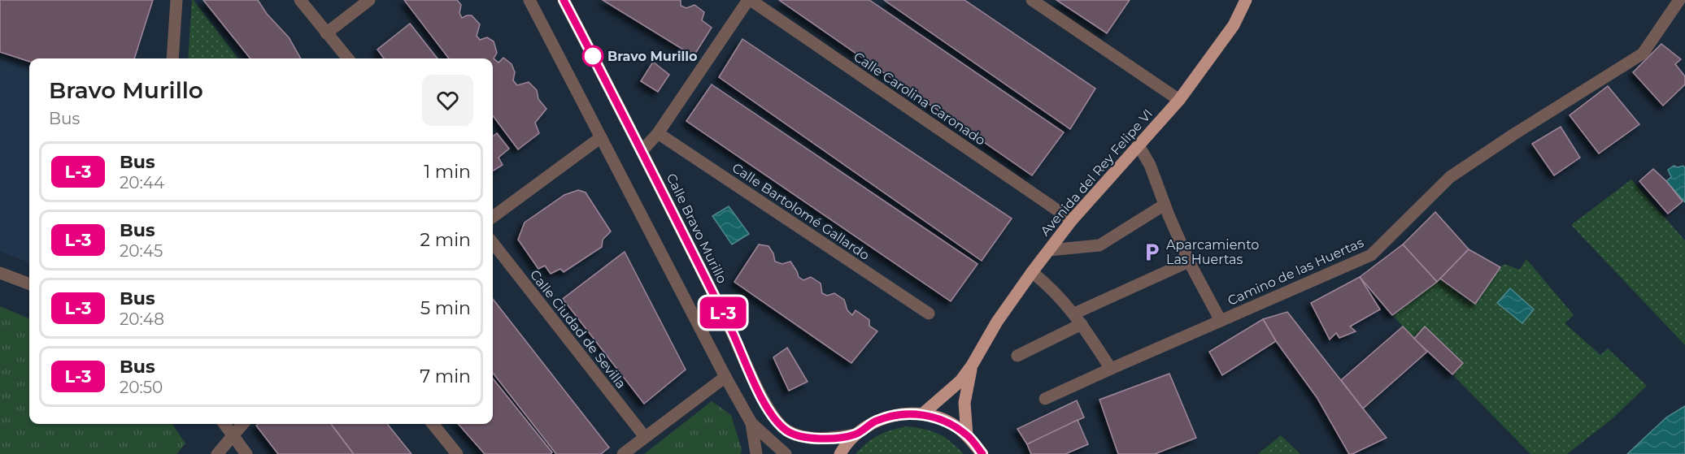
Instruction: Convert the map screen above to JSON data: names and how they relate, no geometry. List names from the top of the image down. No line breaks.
{"streets":{"main road":["Avenida del Rey Felipe VI"],"street":["Calle Carolina Caronado","Calle Bartolomé Gallardo","Calle Bravo Murillo","Camino de las Huertas","Calle Ciudad de Sevilla"]},"crossings":[["Calle Carolina Caronado","Avenida del Rey Felipe VI"]],"places":{"other":["Bravo Murillo"],"parking":["Aparcamiento Las Huertas"]},"lines":["bus line L-3"],"page":{"on_map":"L-3","heading":["Bravo Murillo","Bus"],"list":[{"mark":"L-3","name":"Bus","note":"20:44","value":"1 min"},{"mark":"L-3","name":"Bus","note":"20:45","value":"2 min"},{"mark":"L-3","name":"Bus","note":"20:48","value":"5 min"},{"mark":"L-3","name":"Bus","note":"20:50","value":"7 min"}]}}
